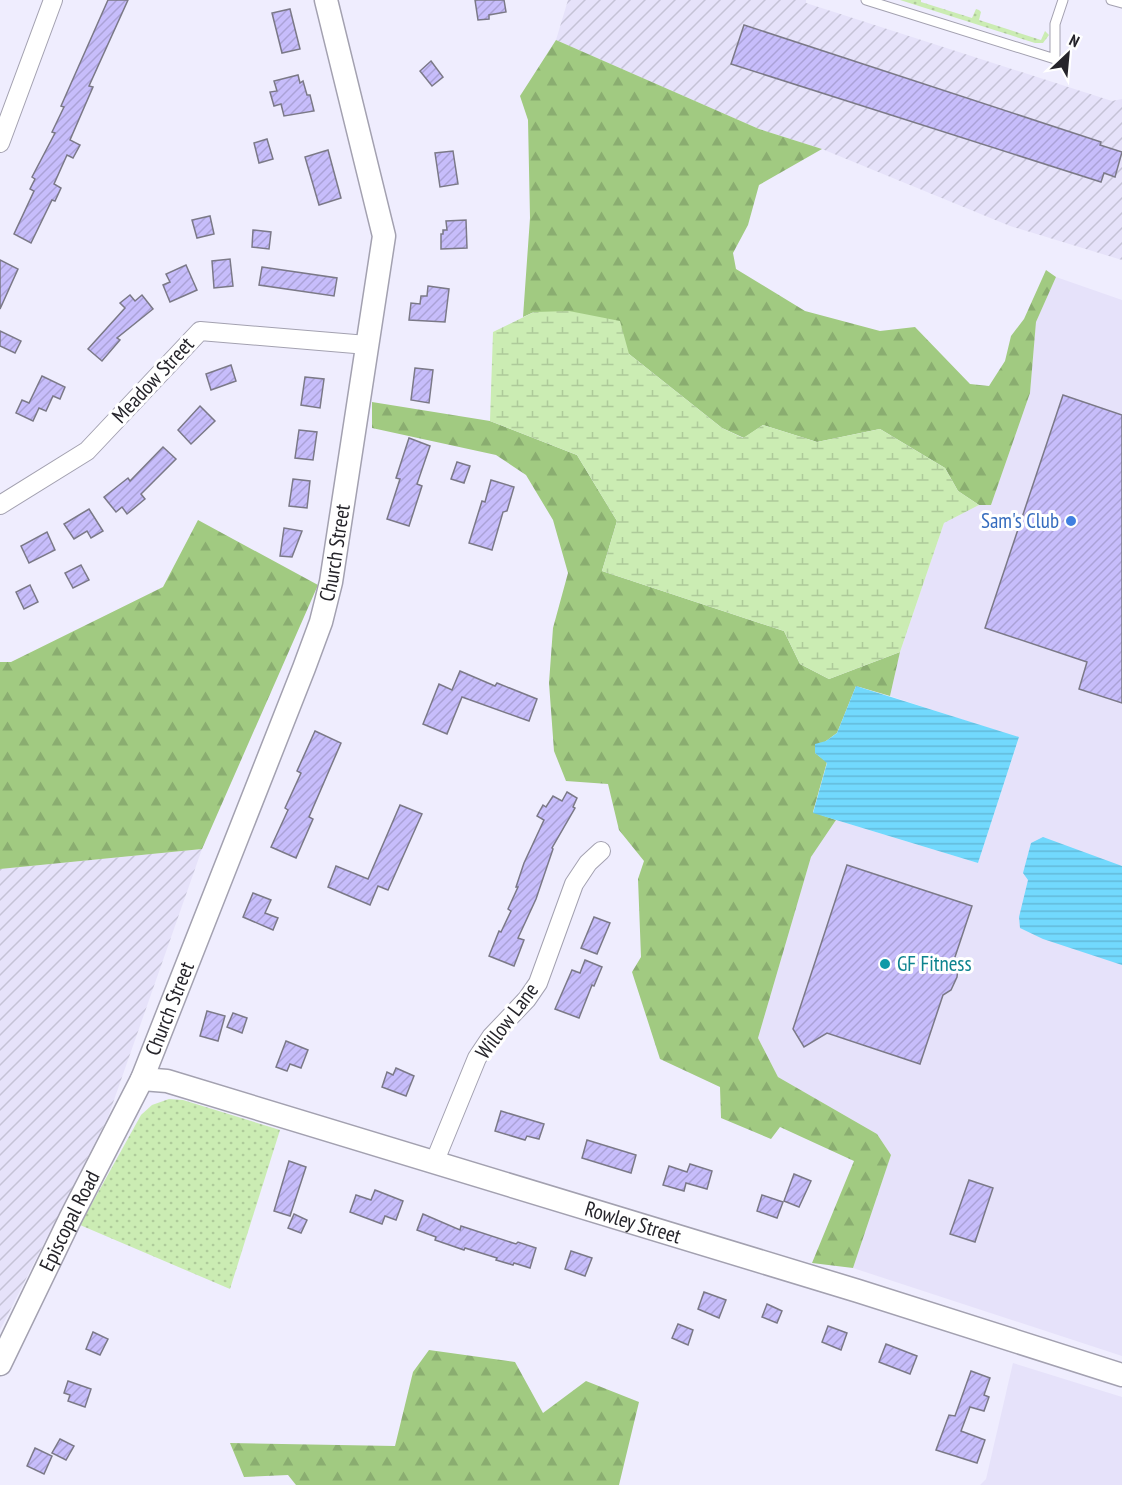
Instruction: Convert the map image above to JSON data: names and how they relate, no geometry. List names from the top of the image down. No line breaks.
{"streets":{"street":["Meadow Street","Church Street","Willow Lane","Episcopal Road","Rowley Street"]},"crossings":[["Meadow Street","Church Street"],["Church Street","Episcopal Road"],["Church Street","Rowley Street"],["Willow Lane","Rowley Street"],["Episcopal Road","Rowley Street"]],"places":["Sam's Club","GF Fitness"],"north":"top right"}
